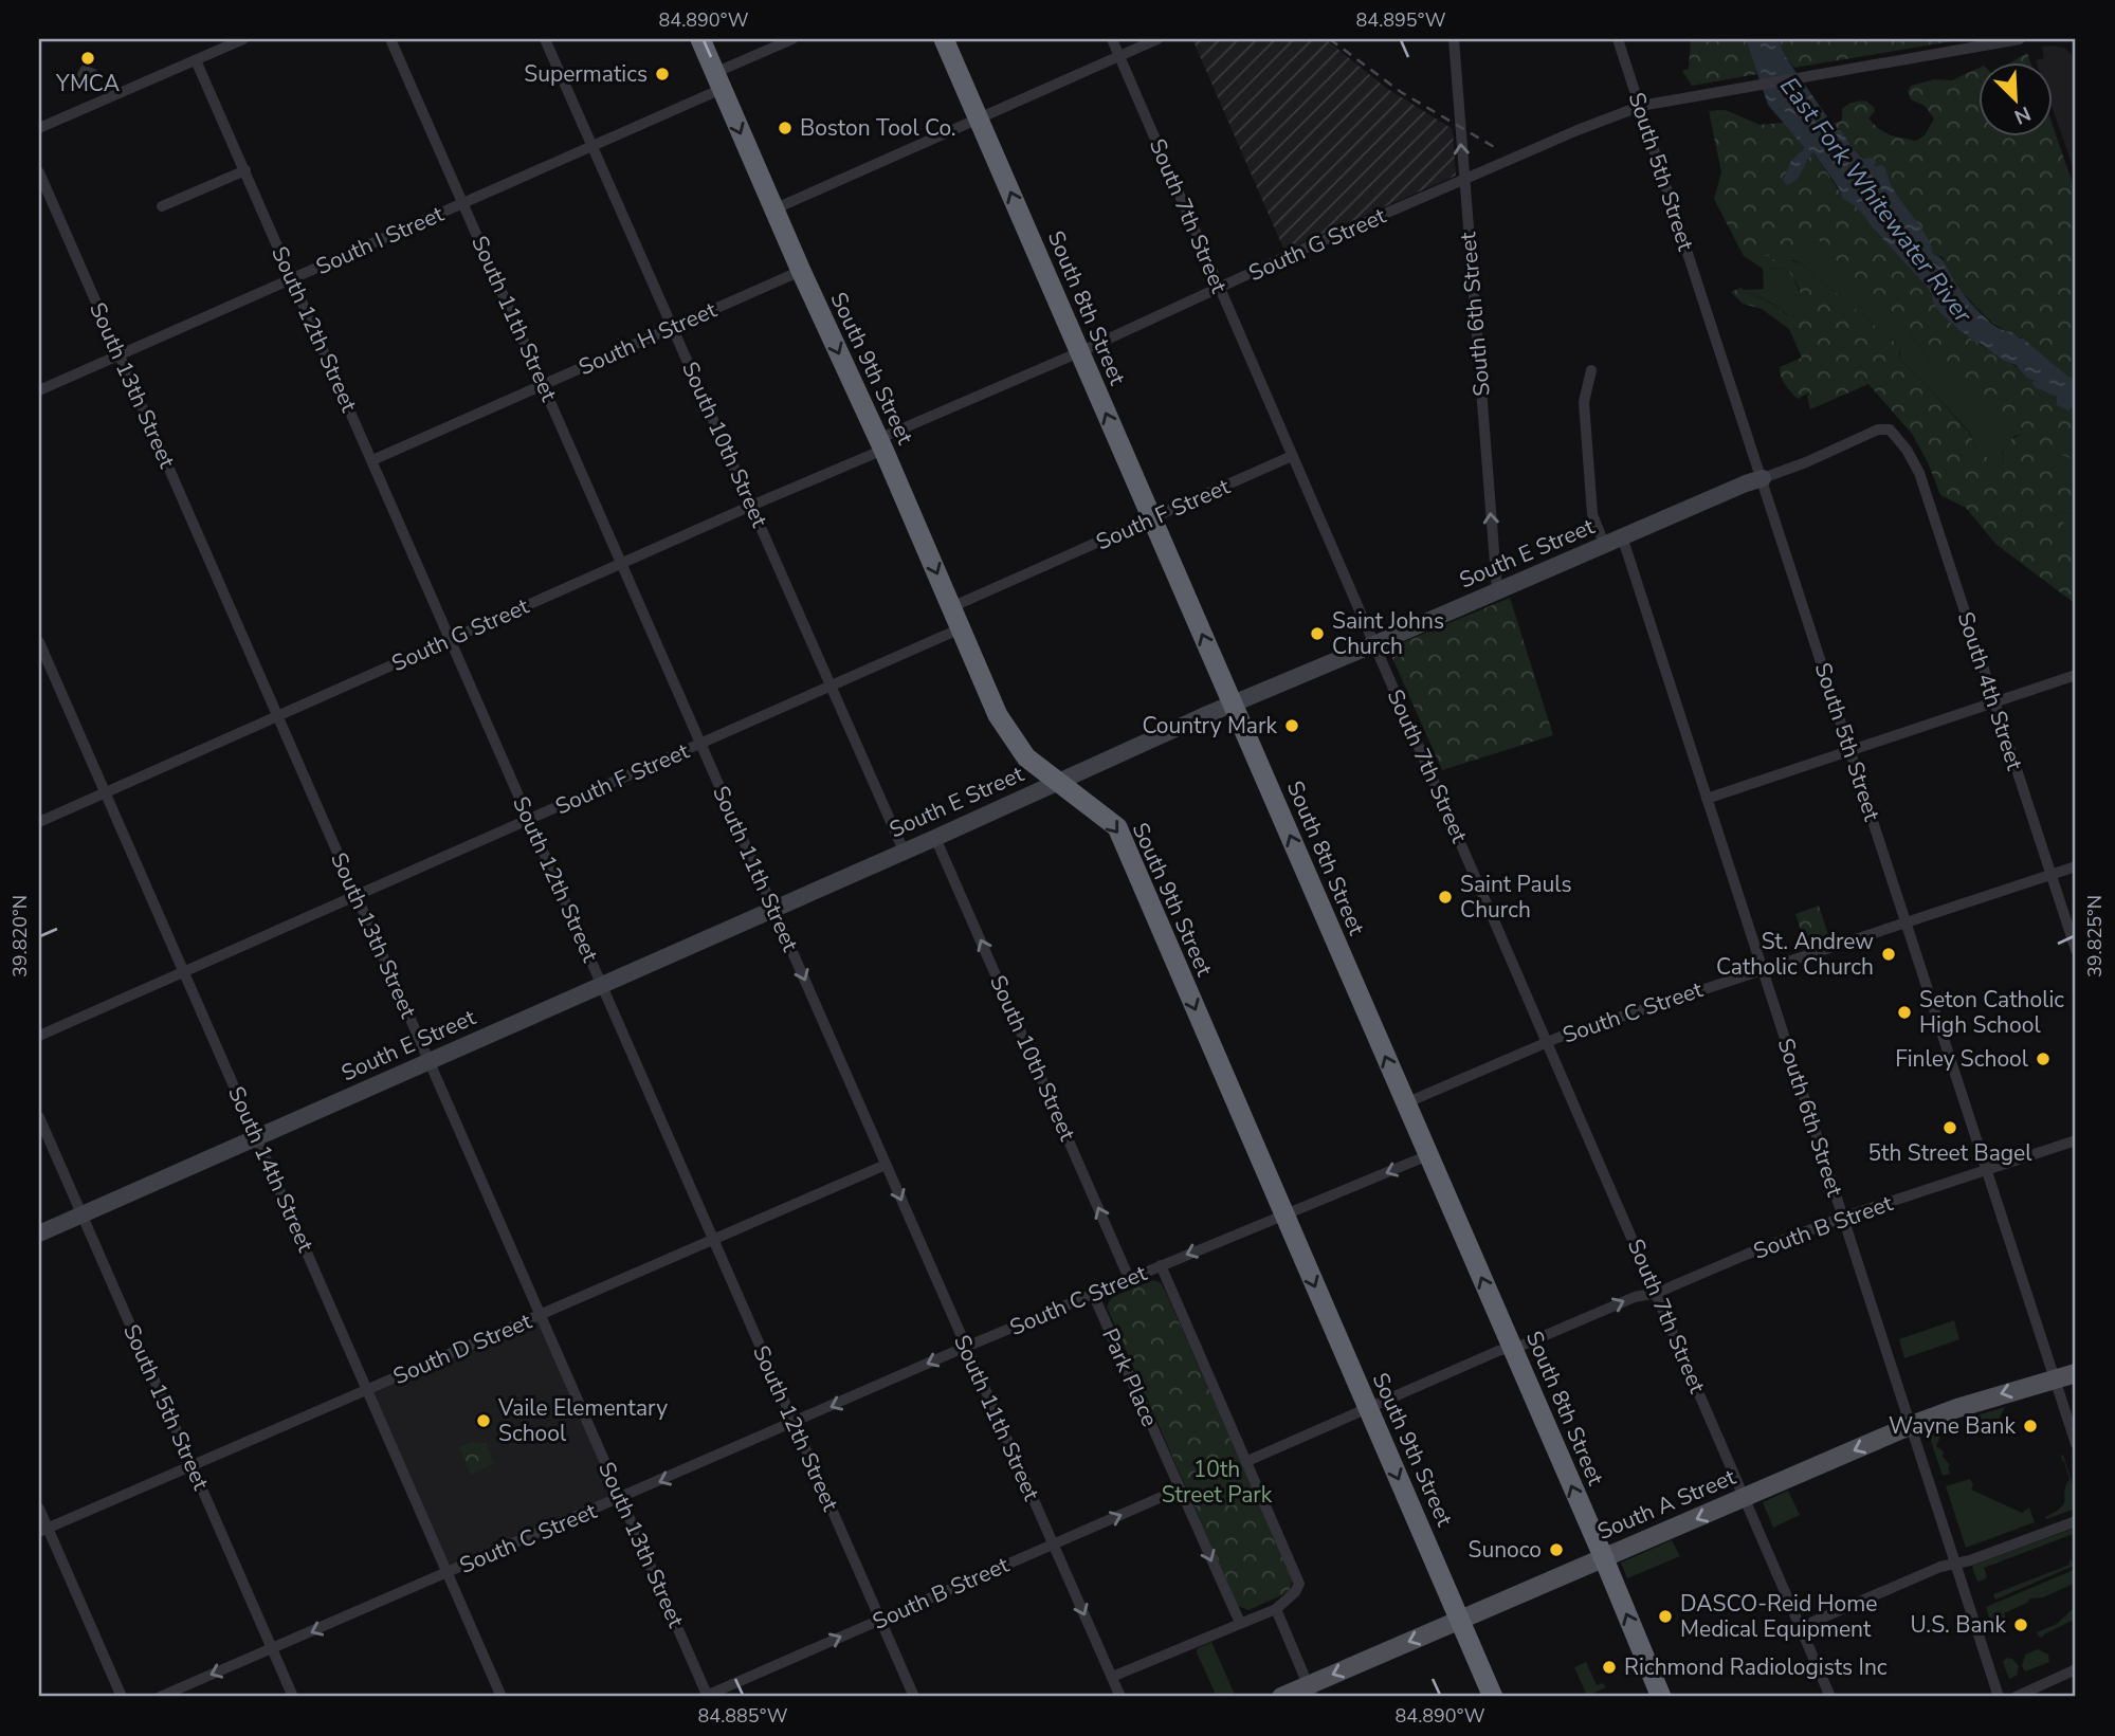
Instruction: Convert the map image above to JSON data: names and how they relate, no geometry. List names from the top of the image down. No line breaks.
{"streets":{"highway":["South 8th Street","South 9th Street"],"main road":["South A Street"],"street":["South 5th Street","South 7th Street","South I Street","South G Street","South 6th Street","South 11th Street","South 12th Street","South H Street","South 13th Street","South 10th Street","South F Street","South E Street","South 4th Street","South C Street","South 14th Street","South B Street","South D Street","Park Place","South 15th Street"]},"crossings":[["South 5th Street","South G Street"],["South 5th Street","South E Street"],["South 5th Street","South C Street"],["South 5th Street","South B Street"],["South 5th Street","South A Street"],["South 7th Street","South G Street"],["South 7th Street","South F Street"],["South 7th Street","South E Street"],["South 7th Street","South C Street"],["South 7th Street","South B Street"],["South 7th Street","South A Street"],["South I Street","South 11th Street"],["South I Street","South 12th Street"],["South I Street","South 9th Street"],["South I Street","South 13th Street"],["South I Street","South 10th Street"],["South G Street","South 8th Street"],["South G Street","South 6th Street"],["South G Street","South 11th Street"],["South G Street","South 12th Street"],["South G Street","South 9th Street"],["South G Street","South 13th Street"],["South G Street","South 10th Street"],["South G Street","South 14th Street"],["South 8th Street","South F Street"],["South 8th Street","South E Street"],["South 8th Street","South C Street"],["South 8th Street","South B Street"],["South 8th Street","South A Street"],["South 6th Street","South E Street"],["South 6th Street","South C Street"],["South 6th Street","South B Street"],["South 6th Street","South A Street"],["South 11th Street","South H Street"],["South 11th Street","South F Street"],["South 11th Street","South E Street"],["South 11th Street","South C Street"],["South 11th Street","South B Street"],["South 11th Street","South D Street"],["South 12th Street","South H Street"],["South 12th Street","South F Street"],["South 12th Street","South E Street"],["South 12th Street","South C Street"],["South 12th Street","South B Street"],["South 12th Street","South D Street"],["South H Street","South 9th Street"],["South H Street","South 10th Street"],["South 9th Street","South F Street"],["South 9th Street","South E Street"],["South 9th Street","South C Street"],["South 9th Street","South B Street"],["South 9th Street","South A Street"],["South 13th Street","South F Street"],["South 13th Street","South E Street"],["South 13th Street","South C Street"],["South 13th Street","South B Street"],["South 13th Street","South D Street"],["South 10th Street","South F Street"],["South 10th Street","South E Street"],["South 10th Street","South C Street"],["South F Street","South 14th Street"],["South E Street","South 4th Street"],["South E Street","South 14th Street"],["South E Street","South 15th Street"],["South 4th Street","South C Street"],["South C Street","South 14th Street"],["South C Street","Park Place"],["South C Street","South 15th Street"],["South 14th Street","South D Street"],["South B Street","Park Place"],["South D Street","South 15th Street"]],"one_way":["South 8th Street","South 9th Street","South 10th Street","South C Street","Park Place","South A Street"],"water":["East Fork Whitewater River"],"parks":["10th Street Park"],"places":["YMCA","Supermatics","Boston Tool Co.","Saint Johns Church","Country Mark","Saint Pauls Church","St. Andrew Catholic Church","Seton Catholic High School","Finley School","5th Street Bagel","Vaile Elementary School","Wayne Bank","Sunoco","DASCO-Reid Home Medical Equipment","U.S. Bank","Richmond Radiologists Inc"],"north":"bottom right","coordinates":["84.890°W","84.895°W","39.825°N","39.820°N","84.885°W"]}
